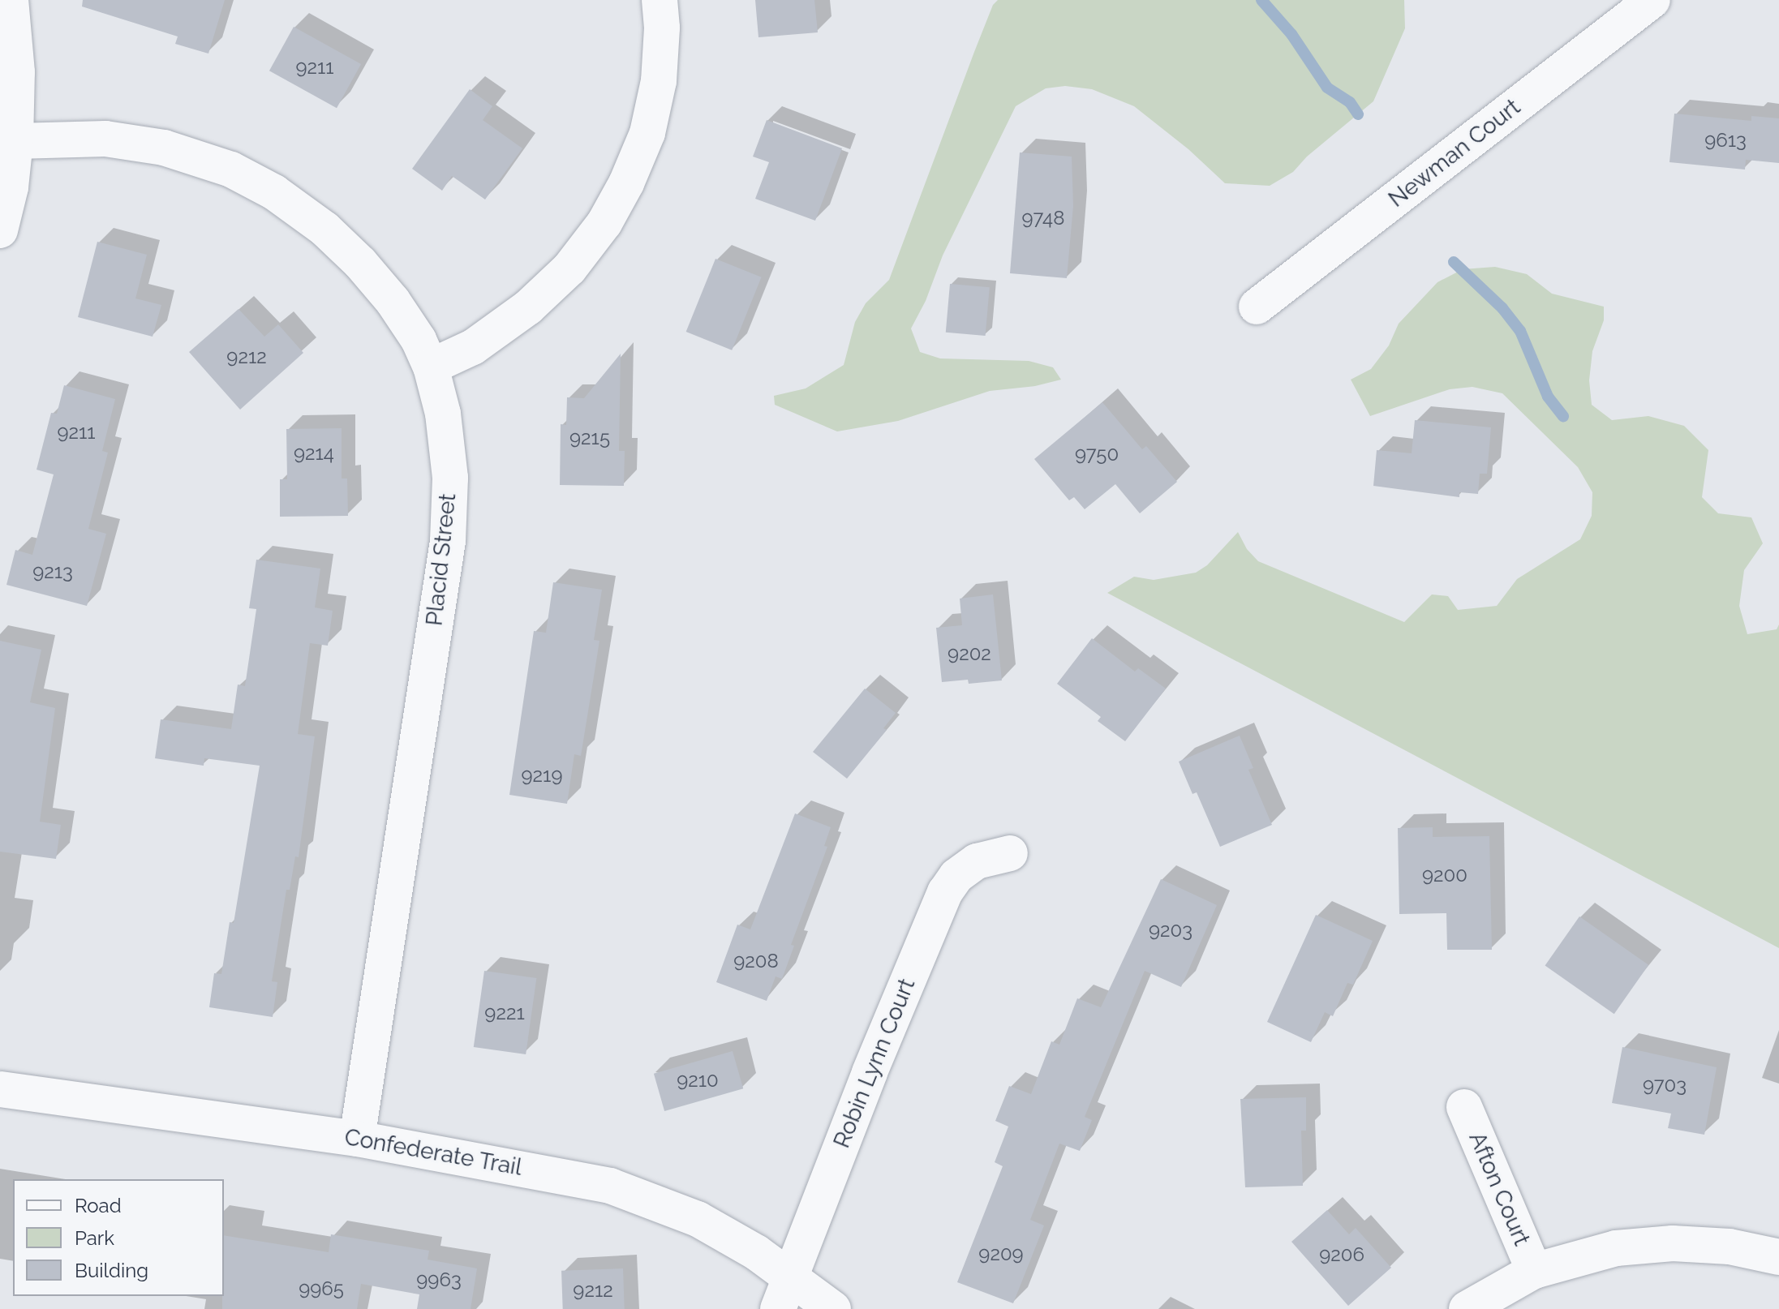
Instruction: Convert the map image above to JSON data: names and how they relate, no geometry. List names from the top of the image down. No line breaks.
{"streets":{"street":["Newman Court","Placid Street","Robin Lynn Court","Confederate Trail","Afton Court"]},"crossings":[["Placid Street","Confederate Trail"],["Robin Lynn Court","Confederate Trail"]],"house_numbers":["9211","9613","9748","9212","9211","9215","9214","9750","9213","9202","9219","9200","9203","9208","9221","9210","9703","9209","9206","9963","9965","9212"],"legend":["Road","Park","Building"]}
